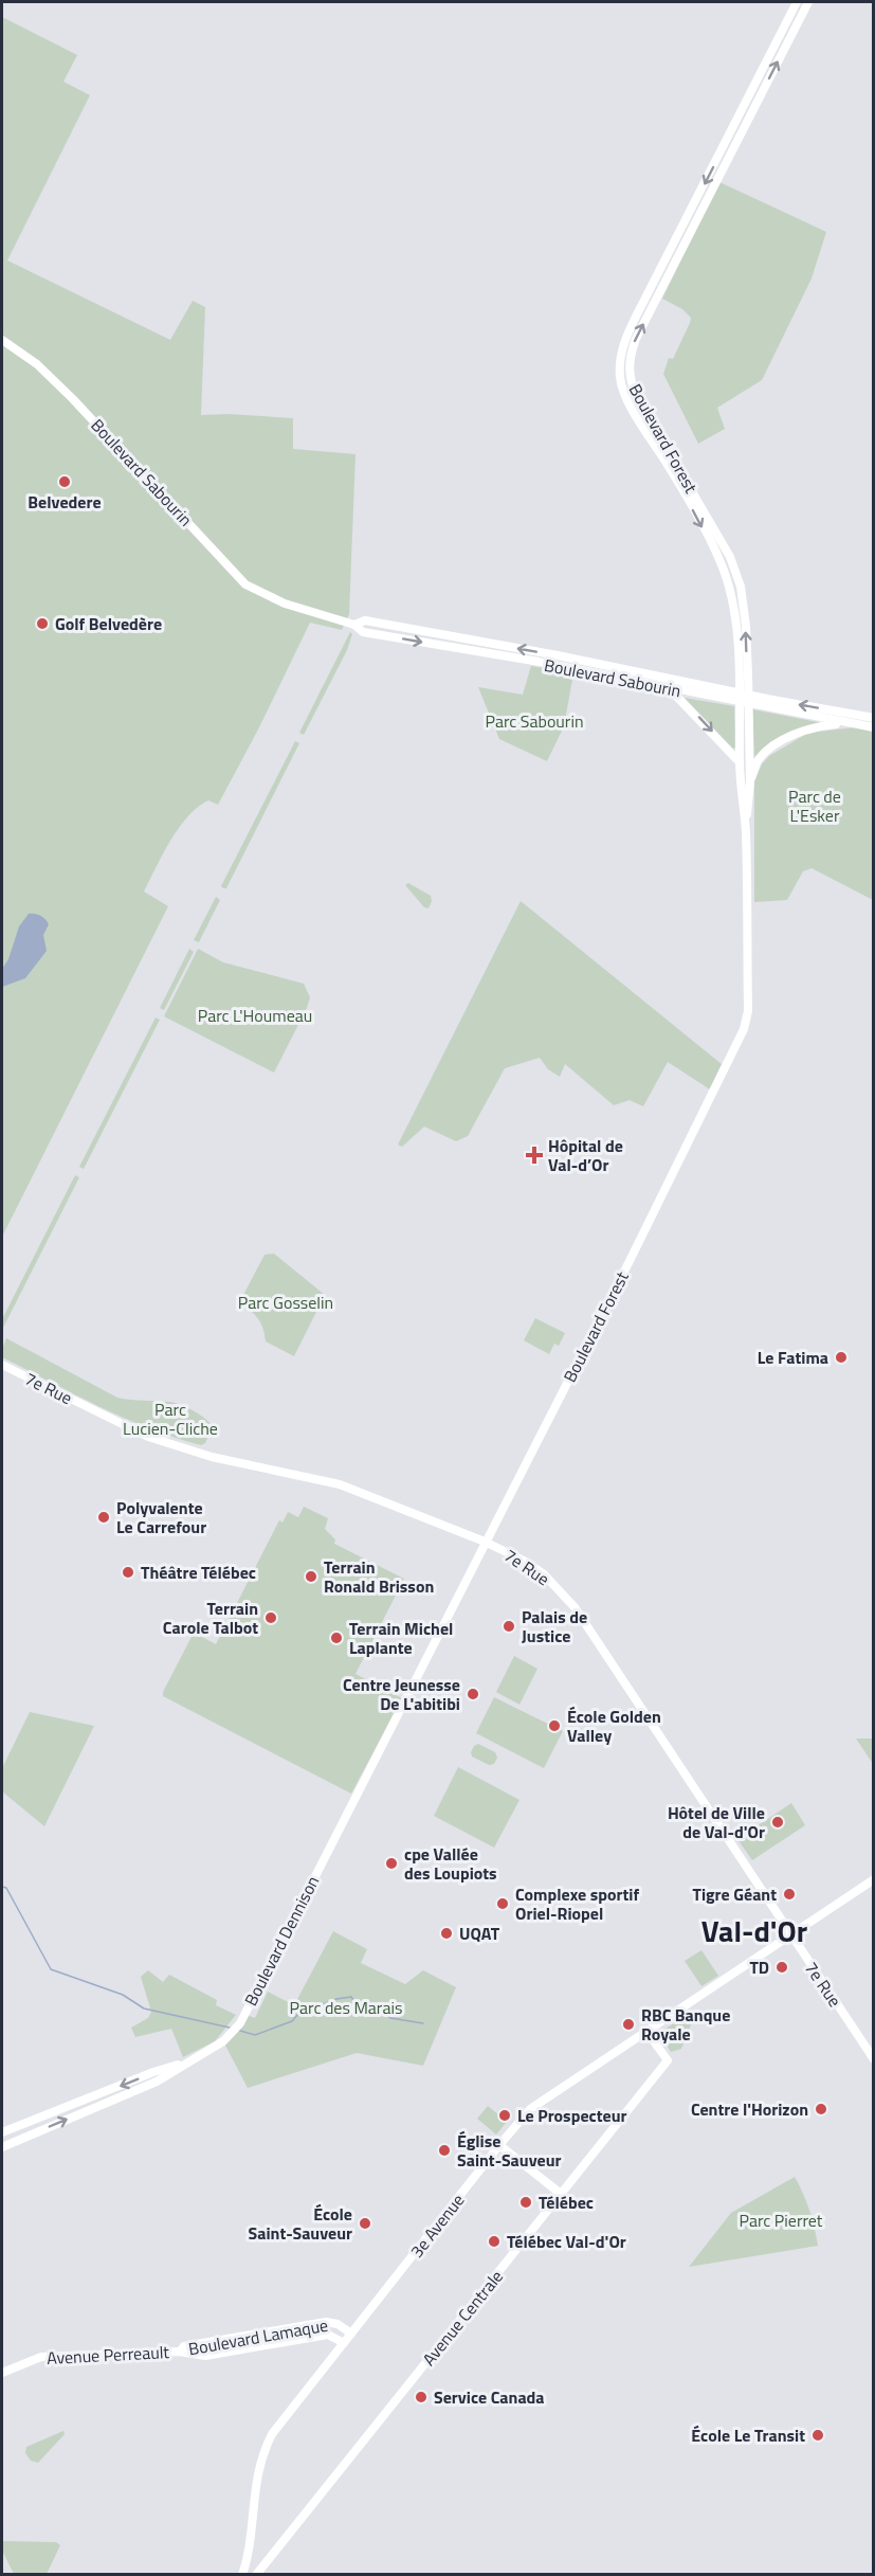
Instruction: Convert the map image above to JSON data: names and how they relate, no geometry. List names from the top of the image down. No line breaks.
{"streets":{"street":["Boulevard Forest","Boulevard Sabourin","7e Rue","Boulevard Dennison","3e Avenue","Avenue Centrale","Boulevard Lamaque","Avenue Perreault"]},"crossings":[["Boulevard Forest","Boulevard Sabourin"],["Boulevard Forest","7e Rue"],["Boulevard Forest","Boulevard Dennison"],["7e Rue","3e Avenue"],["3e Avenue","Avenue Centrale"],["3e Avenue","Boulevard Lamaque"],["Boulevard Lamaque","Avenue Perreault"]],"districts":["Val-d'Or"],"parks":["Parc Sabourin","Parc de L'Esker","Parc L'Houmeau","Parc Gosselin","Parc Lucien-Cliche","Parc des Marais","Parc Pierret"],"places":{"other":["Belvedere","Golf Belvedère","Le Fatima","Polyvalente Le Carrefour","Théâtre Télébec","Terrain Ronald Brisson","Terrain Carole Talbot","Palais de Justice","Terrain Michel Laplante","Centre Jeunesse De L'abitibi","École Golden Valley","Hôtel de Ville de Val-d'Or","cpe Vallée des Loupiots","Tigre Géant","Complexe sportif Oriel-Riopel","UQAT","TD","RBC Banque Royale","Centre l'Horizon","Le Prospecteur","Église Saint-Sauveur","Télébec","École Saint-Sauveur","Télébec Val-d'Or","Service Canada","École Le Transit"],"health":["Hôpital de Val-d’Or"]}}
